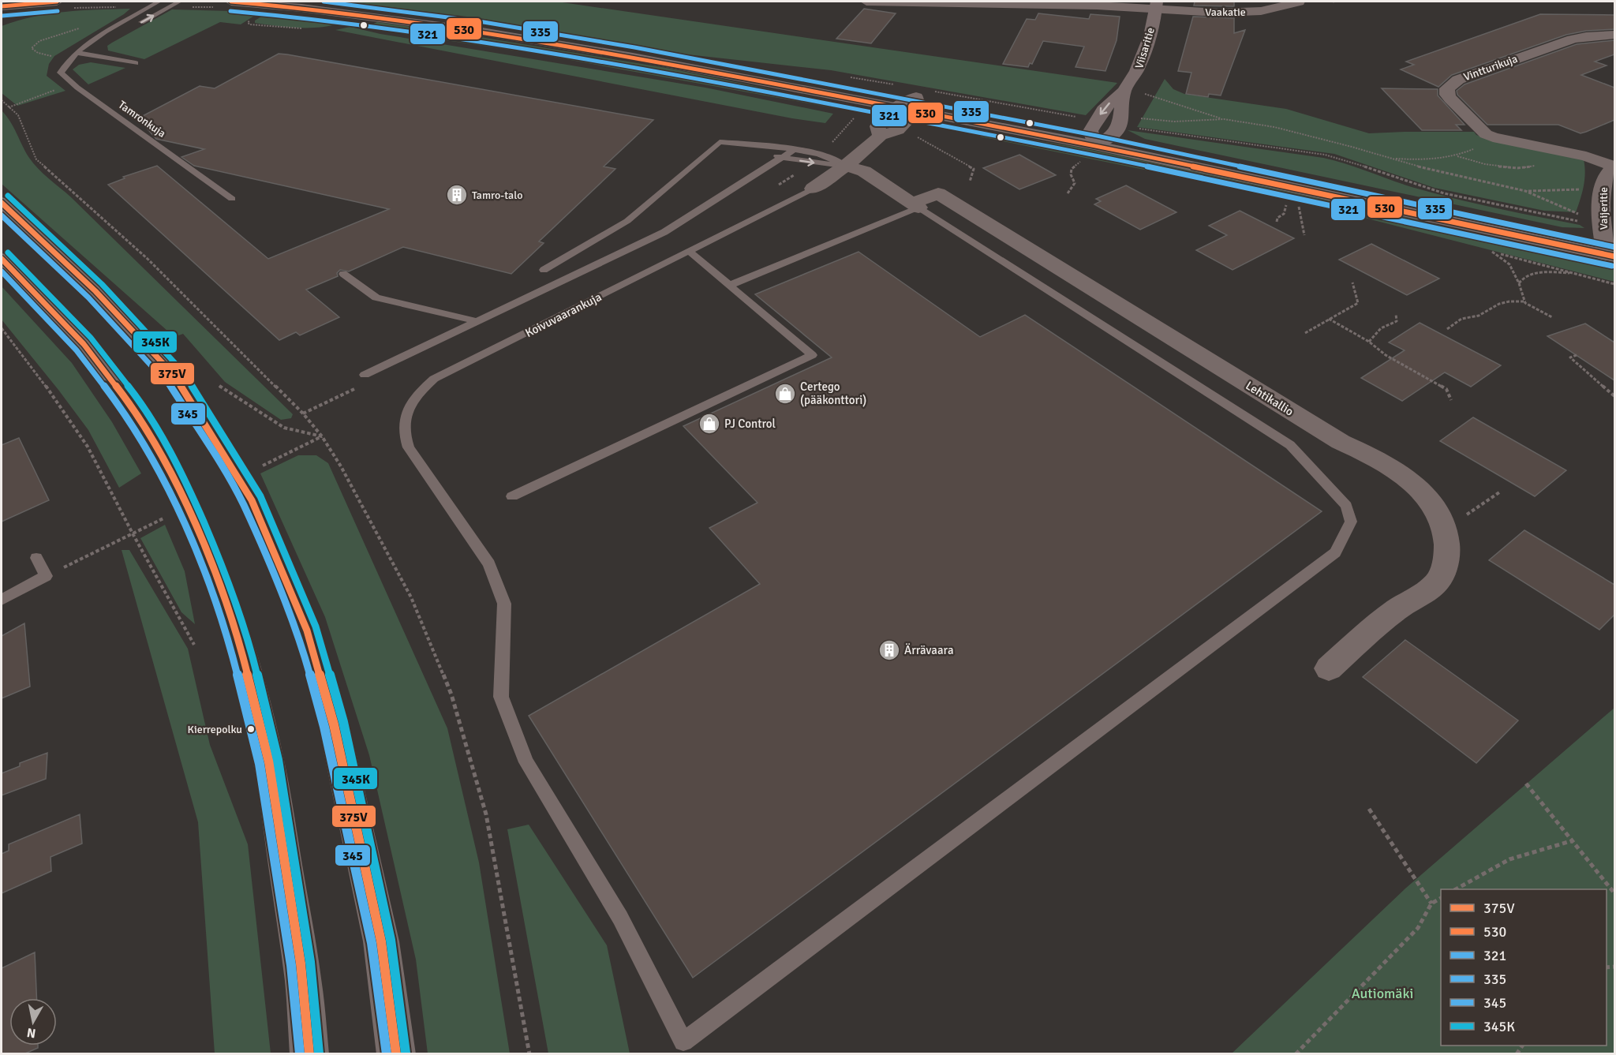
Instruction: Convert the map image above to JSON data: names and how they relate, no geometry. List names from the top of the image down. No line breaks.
{"streets":{"main road":["Vaakatie","Vintturikuja","Vaijeritie","Koivuvaarankuja","Lehtikallio"],"street":["Viisaritie"],"lane":["Tamronkuja"]},"crossings":[["Vaakatie","Viisaritie"],["Vintturikuja","Vaijeritie"],["Koivuvaarankuja","Lehtikallio"]],"parks":["Autiomäki"],"places":{"building":["Tamro-talo","Ärrävaara"],"shop":["Certego (pääkonttori)","PJ Control"],"other":["Kierrepolku"]},"lines":["transit line 530","transit line 335","transit line 321","transit line 345K","transit line 375V","transit line 345"],"legend":["375V","530","321","335","345","345K"],"north":"bottom"}
